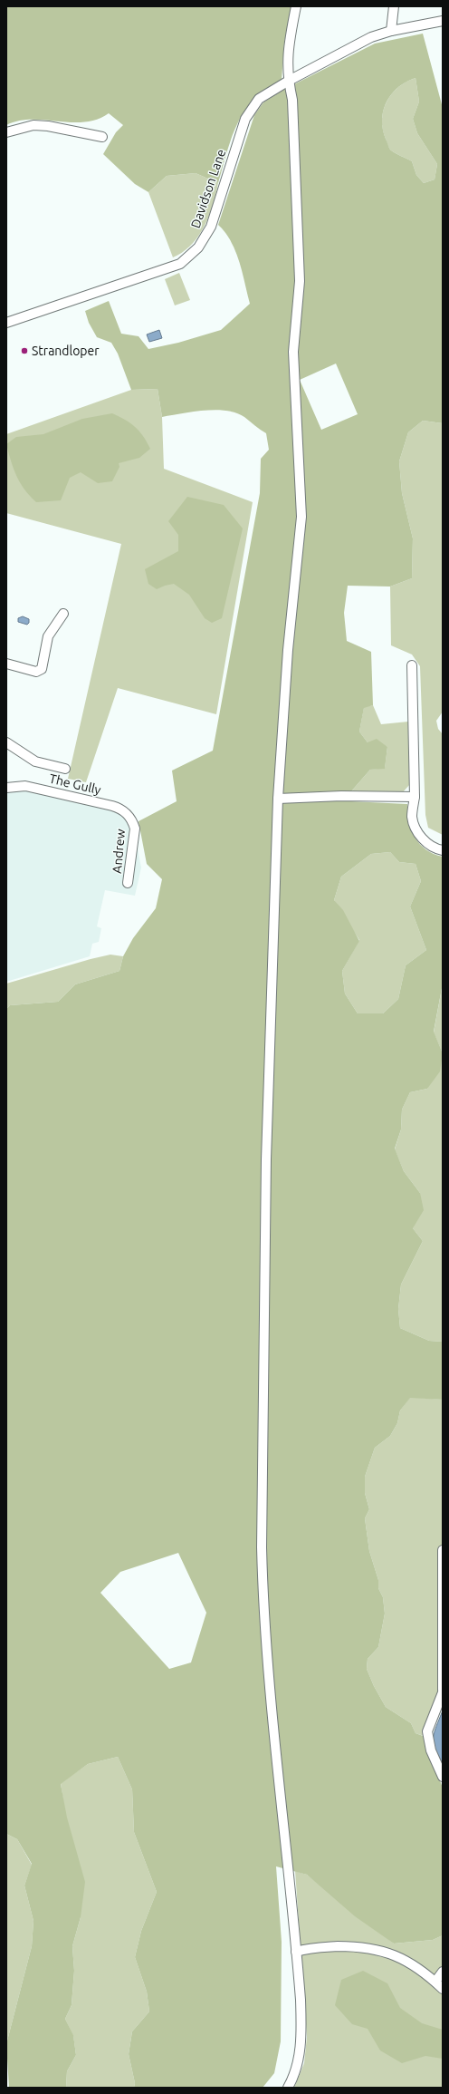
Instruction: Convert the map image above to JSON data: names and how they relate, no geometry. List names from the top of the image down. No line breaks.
{"streets":{"street":["Davidson Lane","The Gully","Andrew"]},"crossings":[["The Gully","Andrew"]],"places":["Strandloper"]}
